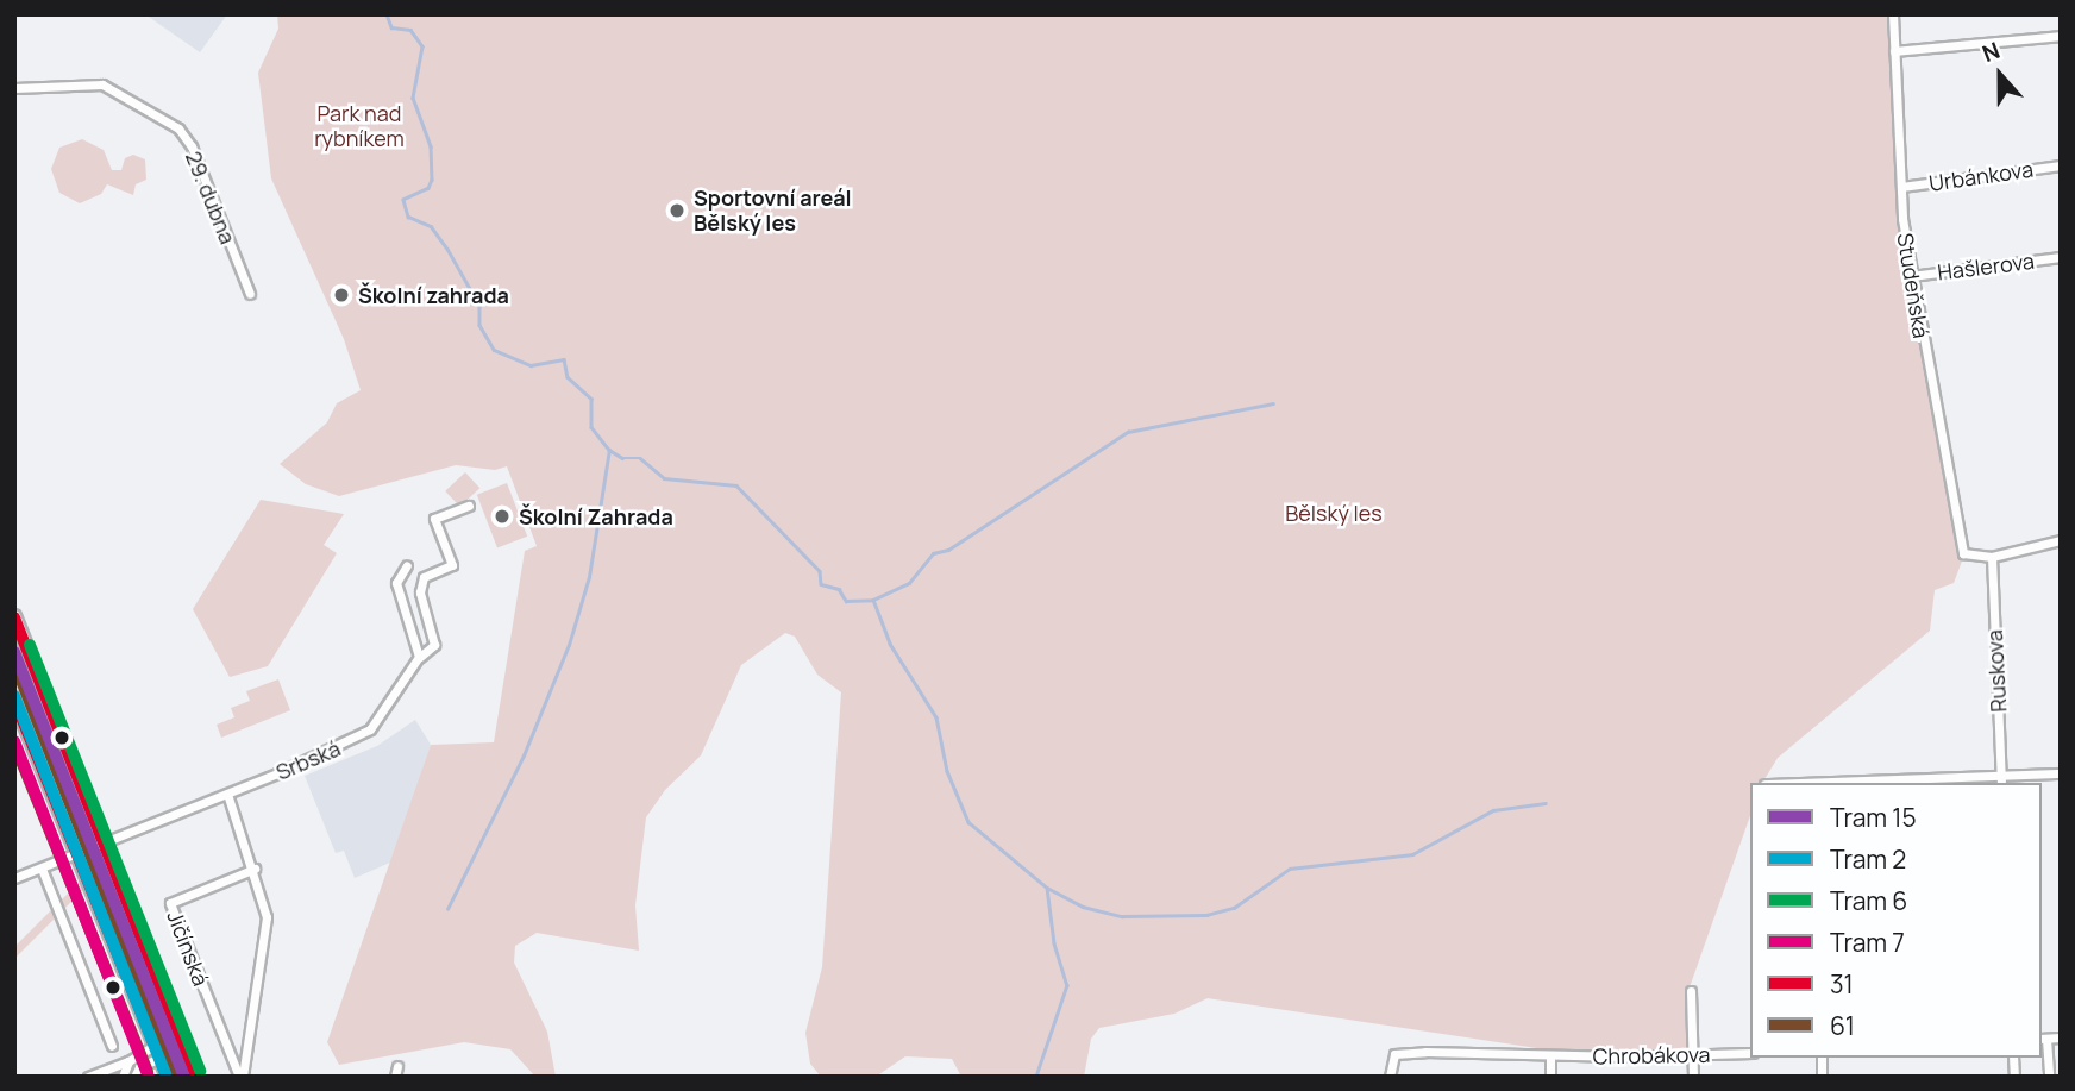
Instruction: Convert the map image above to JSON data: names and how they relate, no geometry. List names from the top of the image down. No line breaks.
{"streets":{"street":["Urbánkova","29. dubna","Hašlerova","Studeňská","Ruskova","Srbská","Jičínská","Chrobákova"]},"crossings":[["Urbánkova","Studeňská"],["Hašlerova","Studeňská"],["Studeňská","Ruskova"],["Srbská","Jičínská"]],"parks":["Park nad rybníkem","Bělský les"],"places":["Sportovní areál Bělský les","Školní zahrada","Školní Zahrada"],"lines":["transit line 31","tram line 6","tram line 15","transit line 61","tram line 2","tram line 7"],"legend":["Tram 15","Tram 2","Tram 6","Tram 7","31","61"],"north":"top"}
